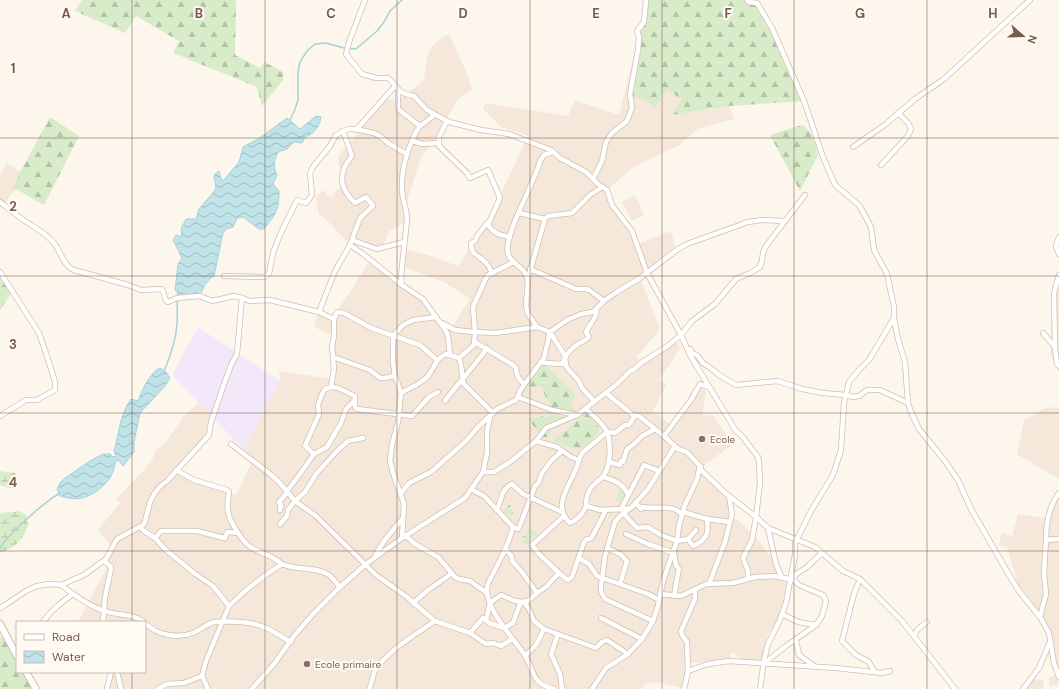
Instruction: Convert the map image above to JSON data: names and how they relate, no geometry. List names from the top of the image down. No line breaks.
{"places":["Ecole","Ecole primaire"],"legend":["Road","Water"],"north":"right","grid":{"columns":["A","B","C","D","E","F","G","H"],"rows":["1","2","3","4"]}}
